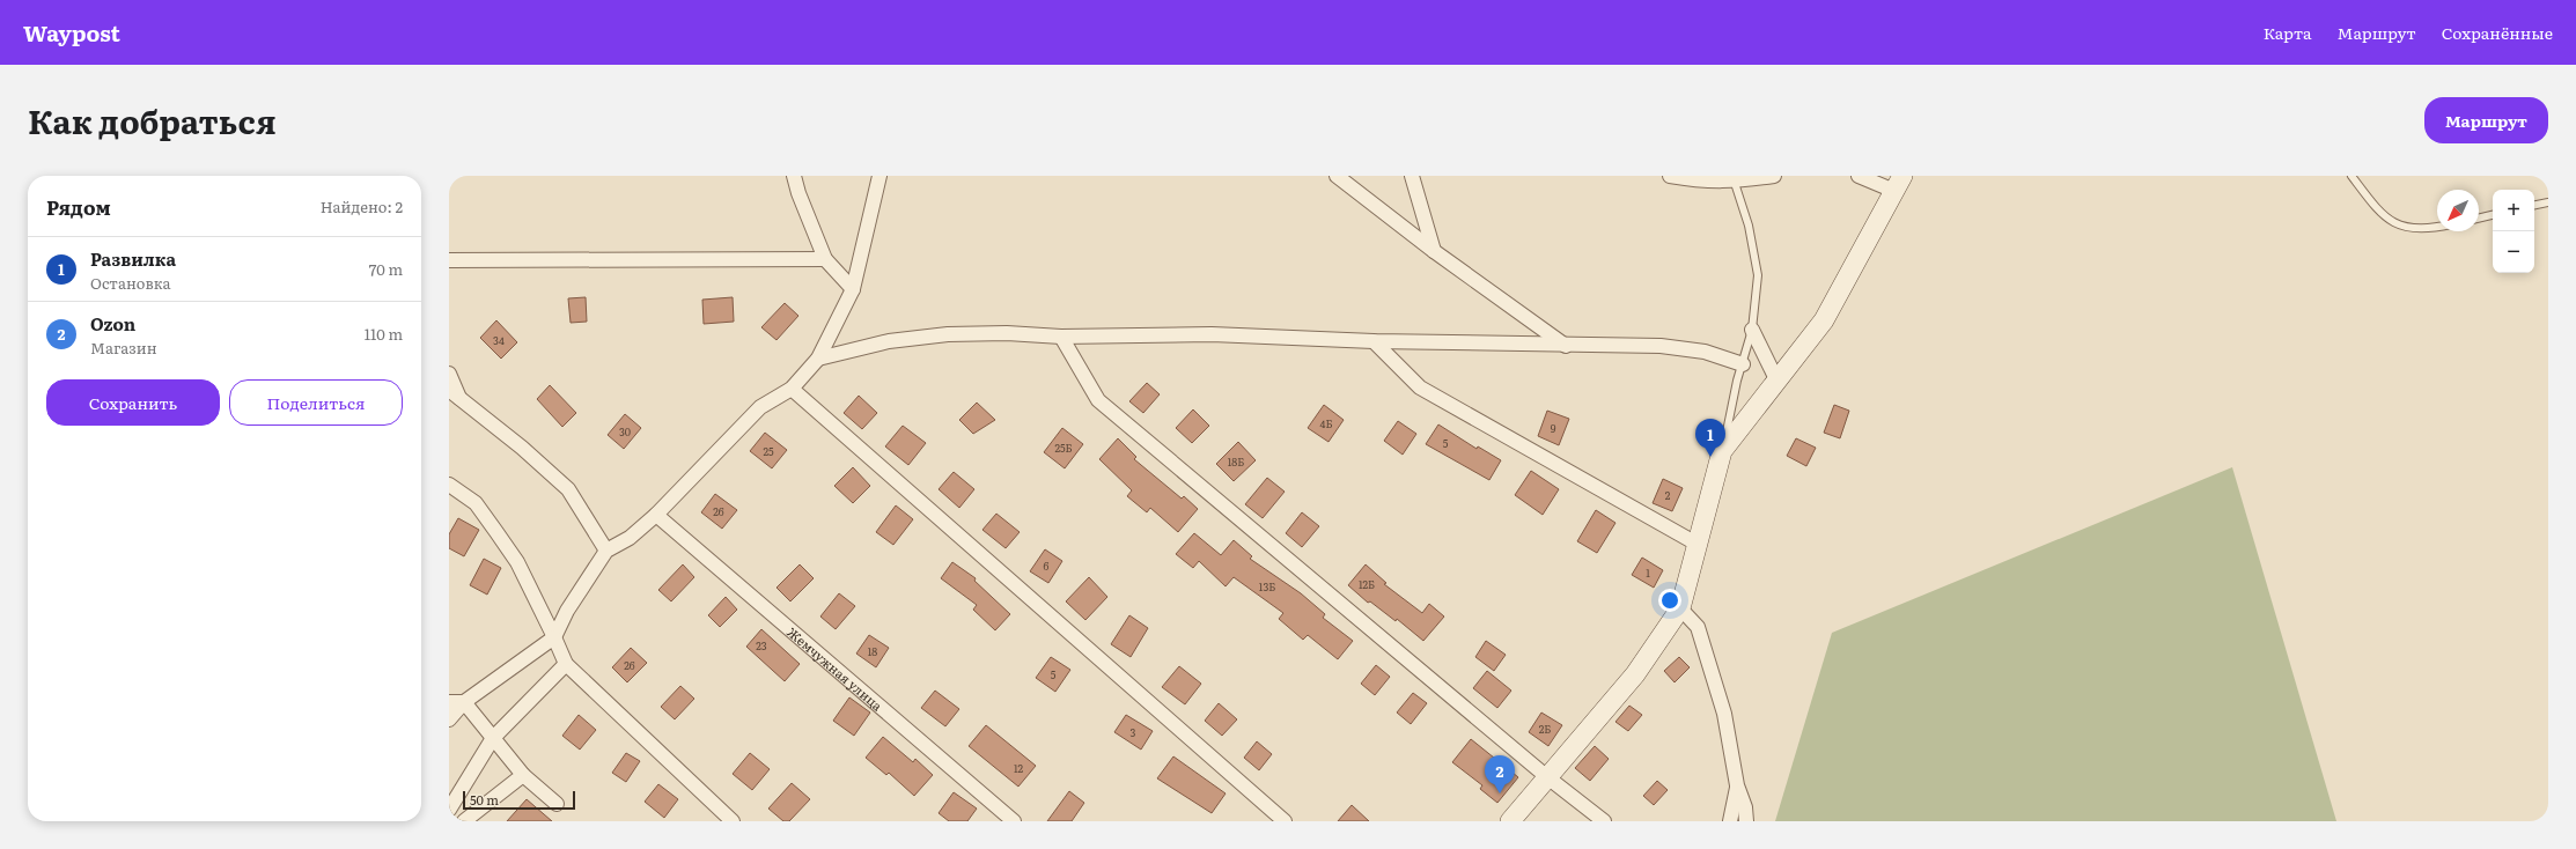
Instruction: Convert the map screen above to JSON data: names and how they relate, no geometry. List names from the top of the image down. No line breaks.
{"streets":{"street":["Жемчужная улица"]},"house_numbers":["34","4Б","9","30","5","25Б","25","18Б","2","26","6","1","12Б","13Б","23","18","26","5","2Б","3","12"],"scale_bar":"50 m","north":"bottom left","page":{"header":"Waypost","nav":["Карта","Маршрут","Сохранённые"],"title":"Как добраться","buttons":["Маршрут",["Сохранить","Поделиться"]],"heading":["Рядом","Найдено: 2"],"map_buttons":["+","−"],"list":[{"mark":"1","name":"Развилка","note":"Остановка","value":"70 m"},{"mark":"2","name":"Ozon","note":"Магазин","value":"110 m"}],"pins":["1","2"],"scale":"50 m"}}
